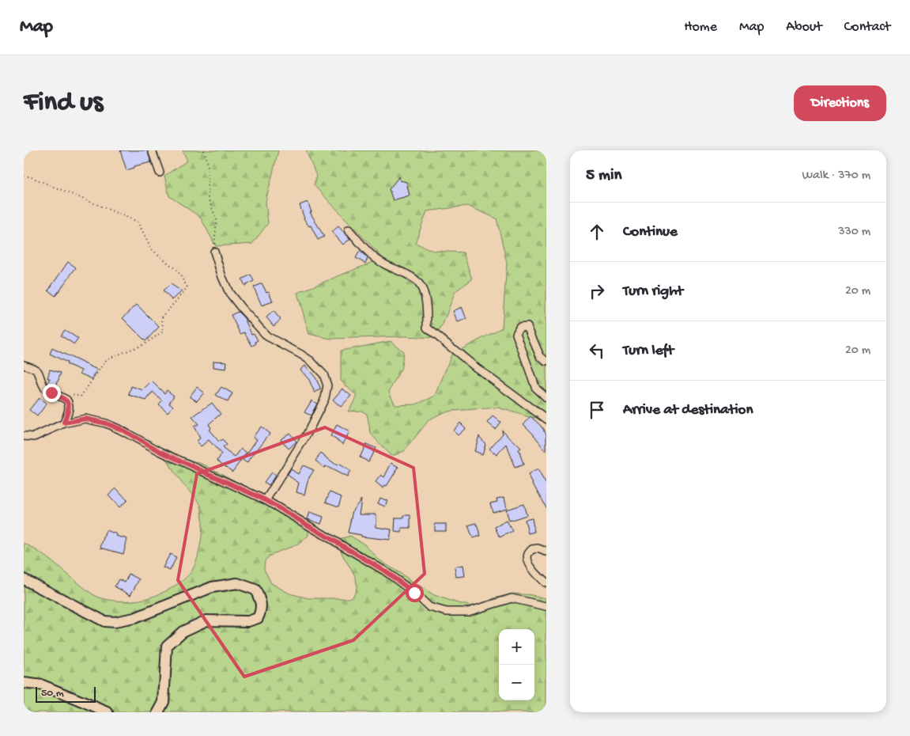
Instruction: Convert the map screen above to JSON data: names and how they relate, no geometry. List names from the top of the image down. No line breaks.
{"scale_bar":"50 m","page":{"header":"Map","nav":["Home","Map","About","Contact"],"buttons":"Directions","title":"Find us","heading":["5 min","Walk · 370 m"],"list":[["Continue","330 m"],["Turn right","20 m"],["Turn left","20 m"],"Arrive at destination"],"map_buttons":["+","−"],"scale":"50 m"}}
